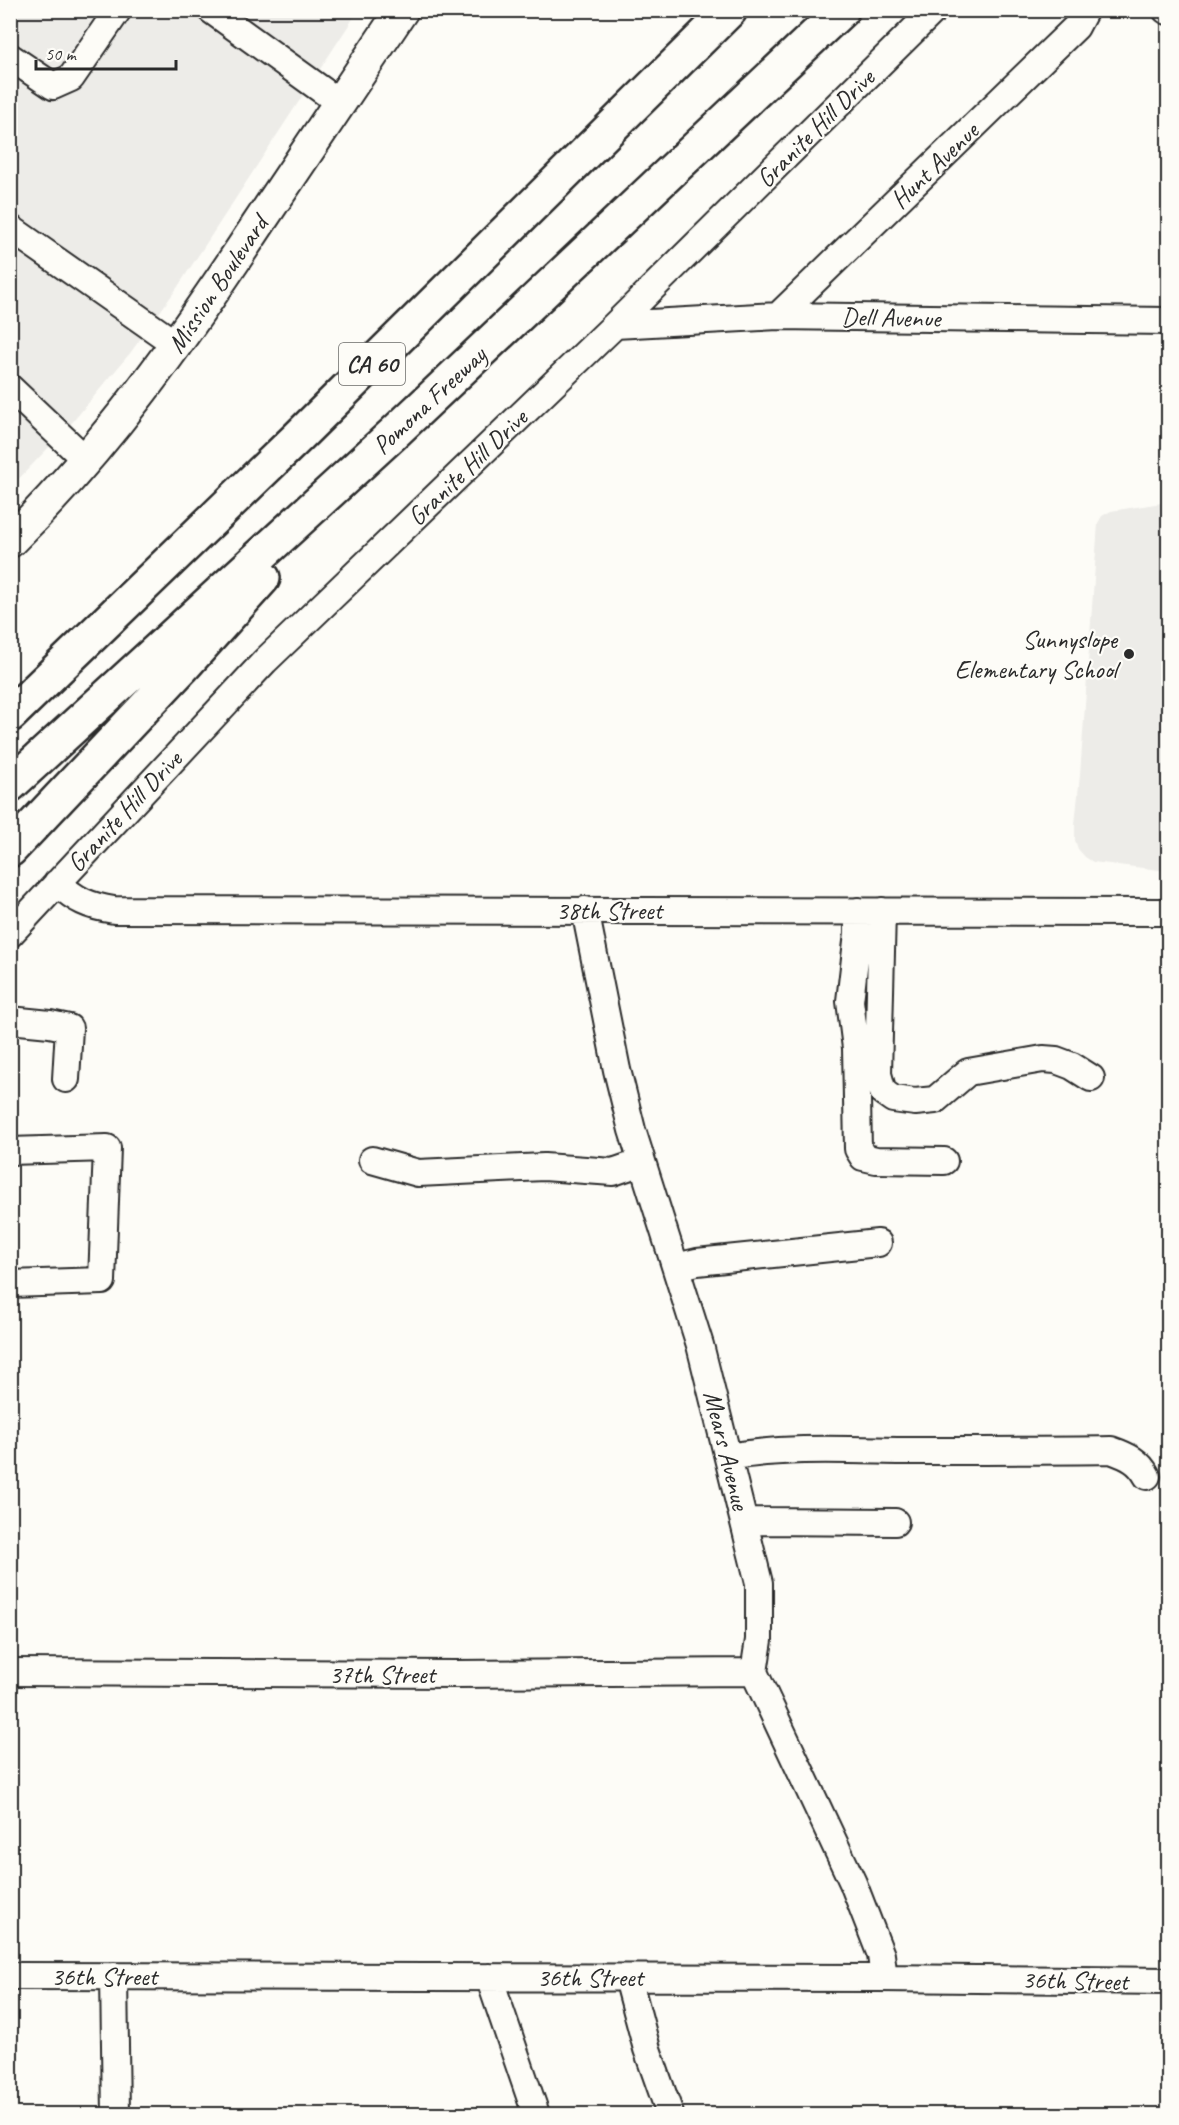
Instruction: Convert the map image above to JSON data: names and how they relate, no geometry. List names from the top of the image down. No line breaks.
{"streets":{"highway":["CA 60","Pomona Freeway"],"main road":["Mission Boulevard"],"street":["Granite Hill Drive","Hunt Avenue","Dell Avenue","38th Street","Mears Avenue","37th Street","36th Street"]},"crossings":[["Granite Hill Drive","Dell Avenue"],["Granite Hill Drive","38th Street"],["Hunt Avenue","Dell Avenue"],["38th Street","Mears Avenue"],["Mears Avenue","37th Street"]],"places":["Sunnyslope Elementary School"],"scale_bar":"50 m"}
